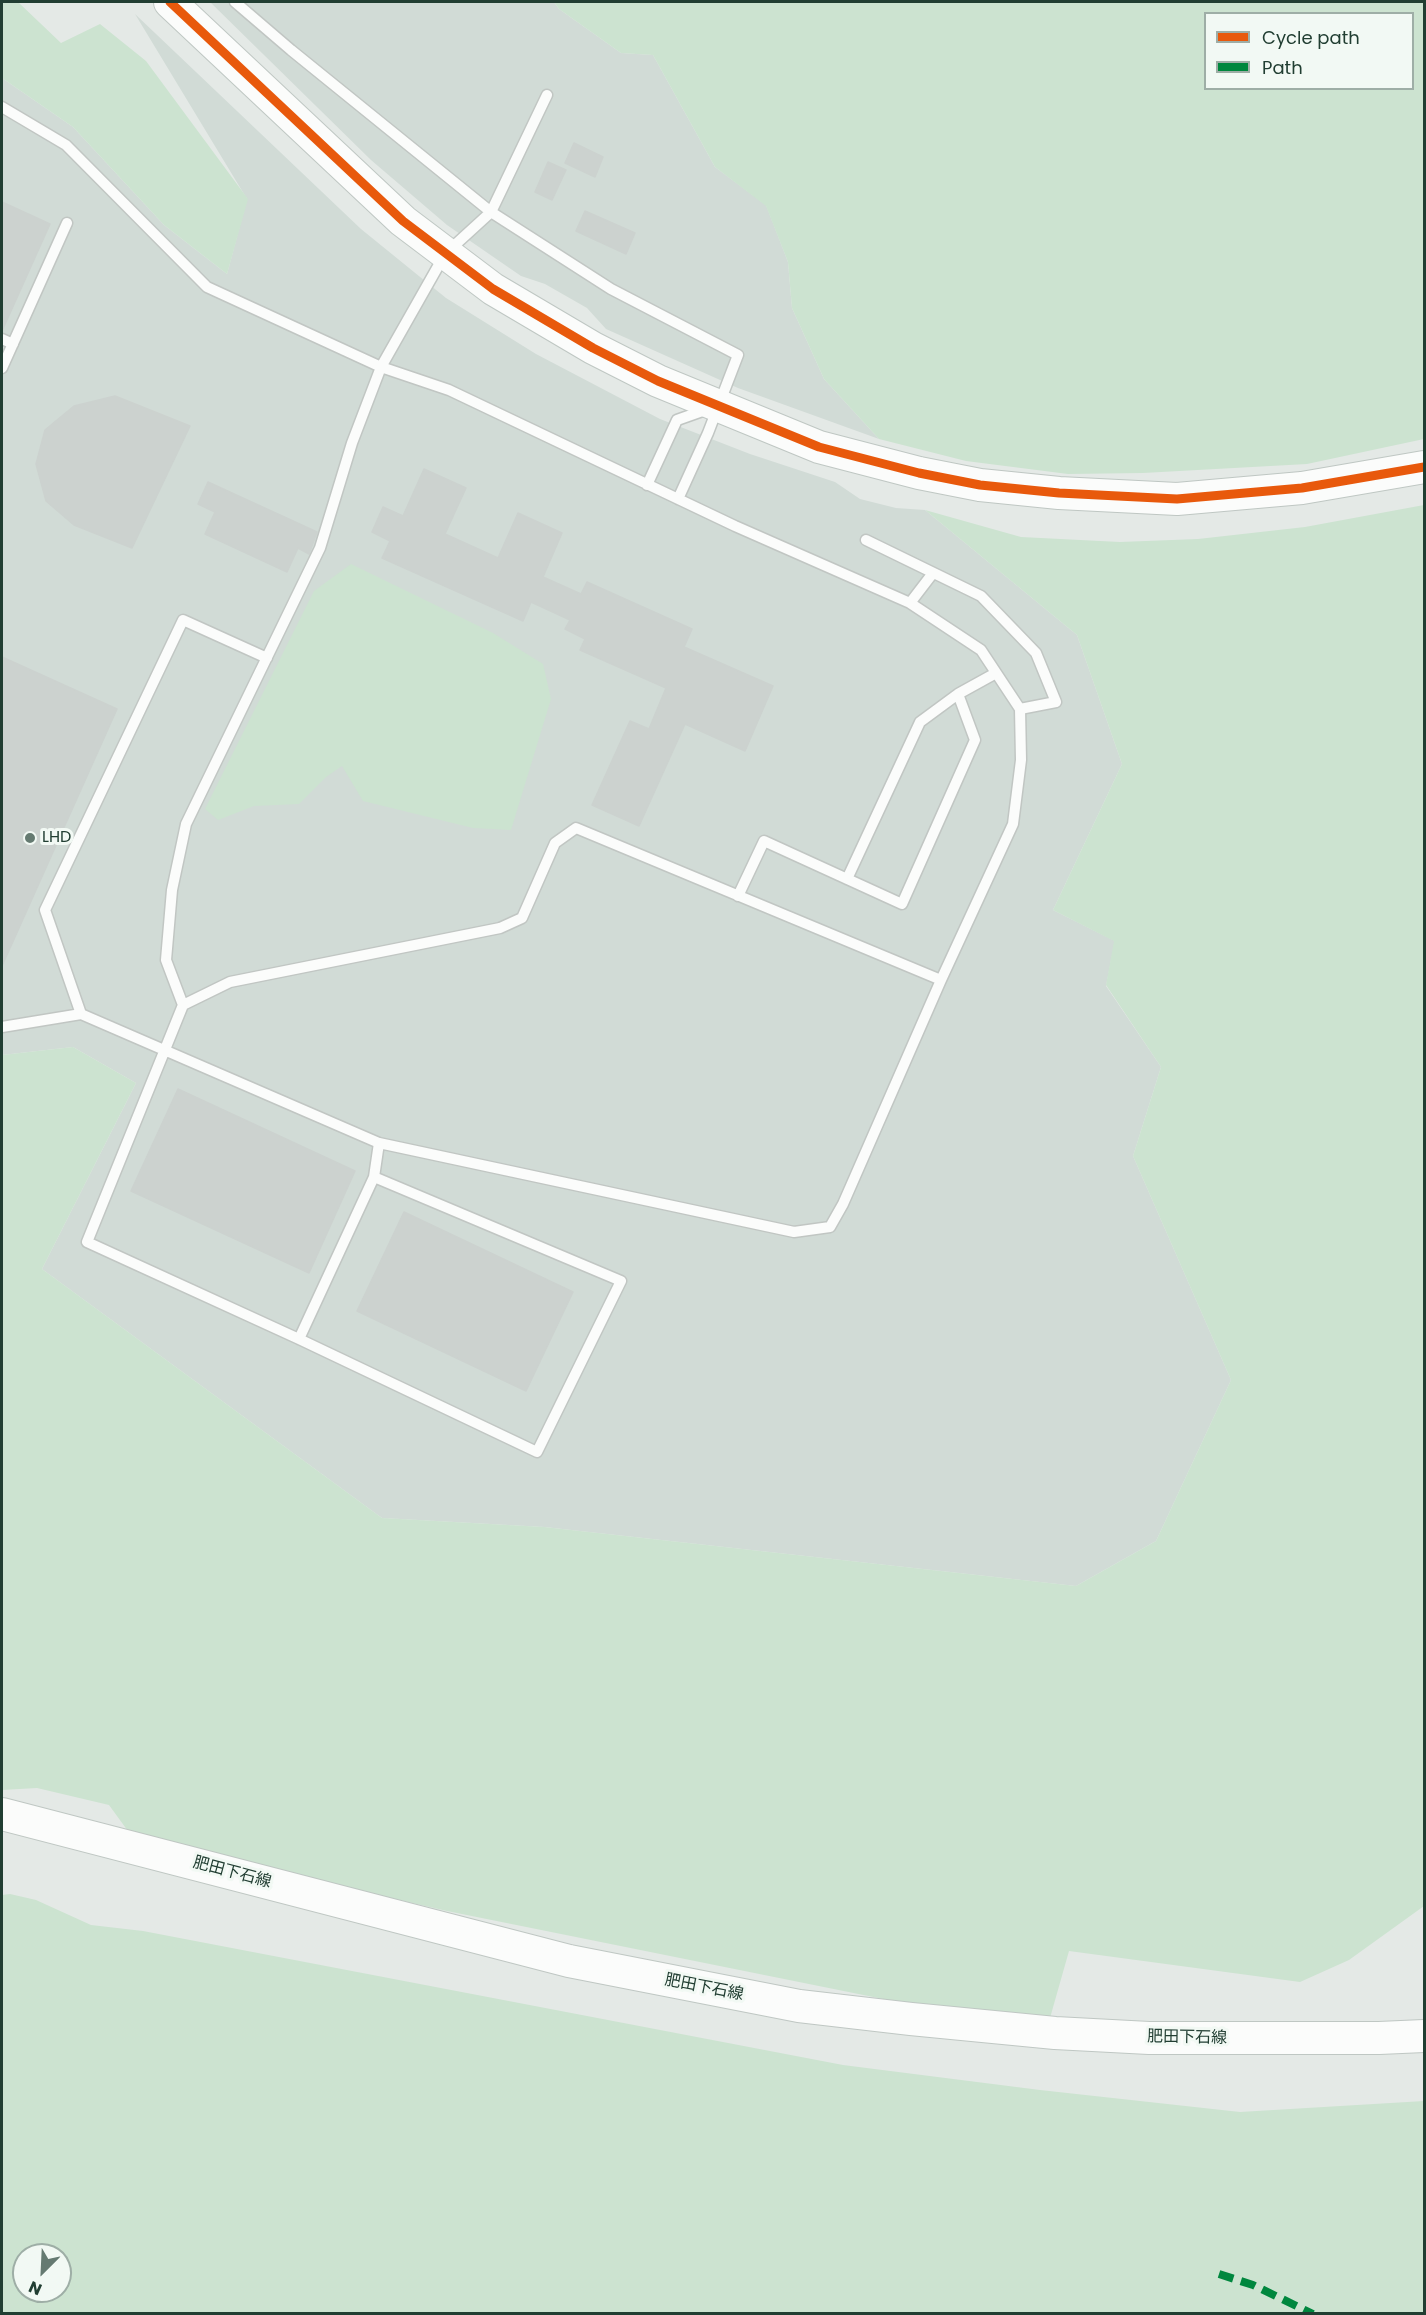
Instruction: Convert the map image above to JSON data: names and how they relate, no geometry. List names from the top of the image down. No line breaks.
{"streets":{"main road":["肥田下石線"]},"places":["LHD"],"legend":["Cycle path","Path"],"north":"bottom left"}
